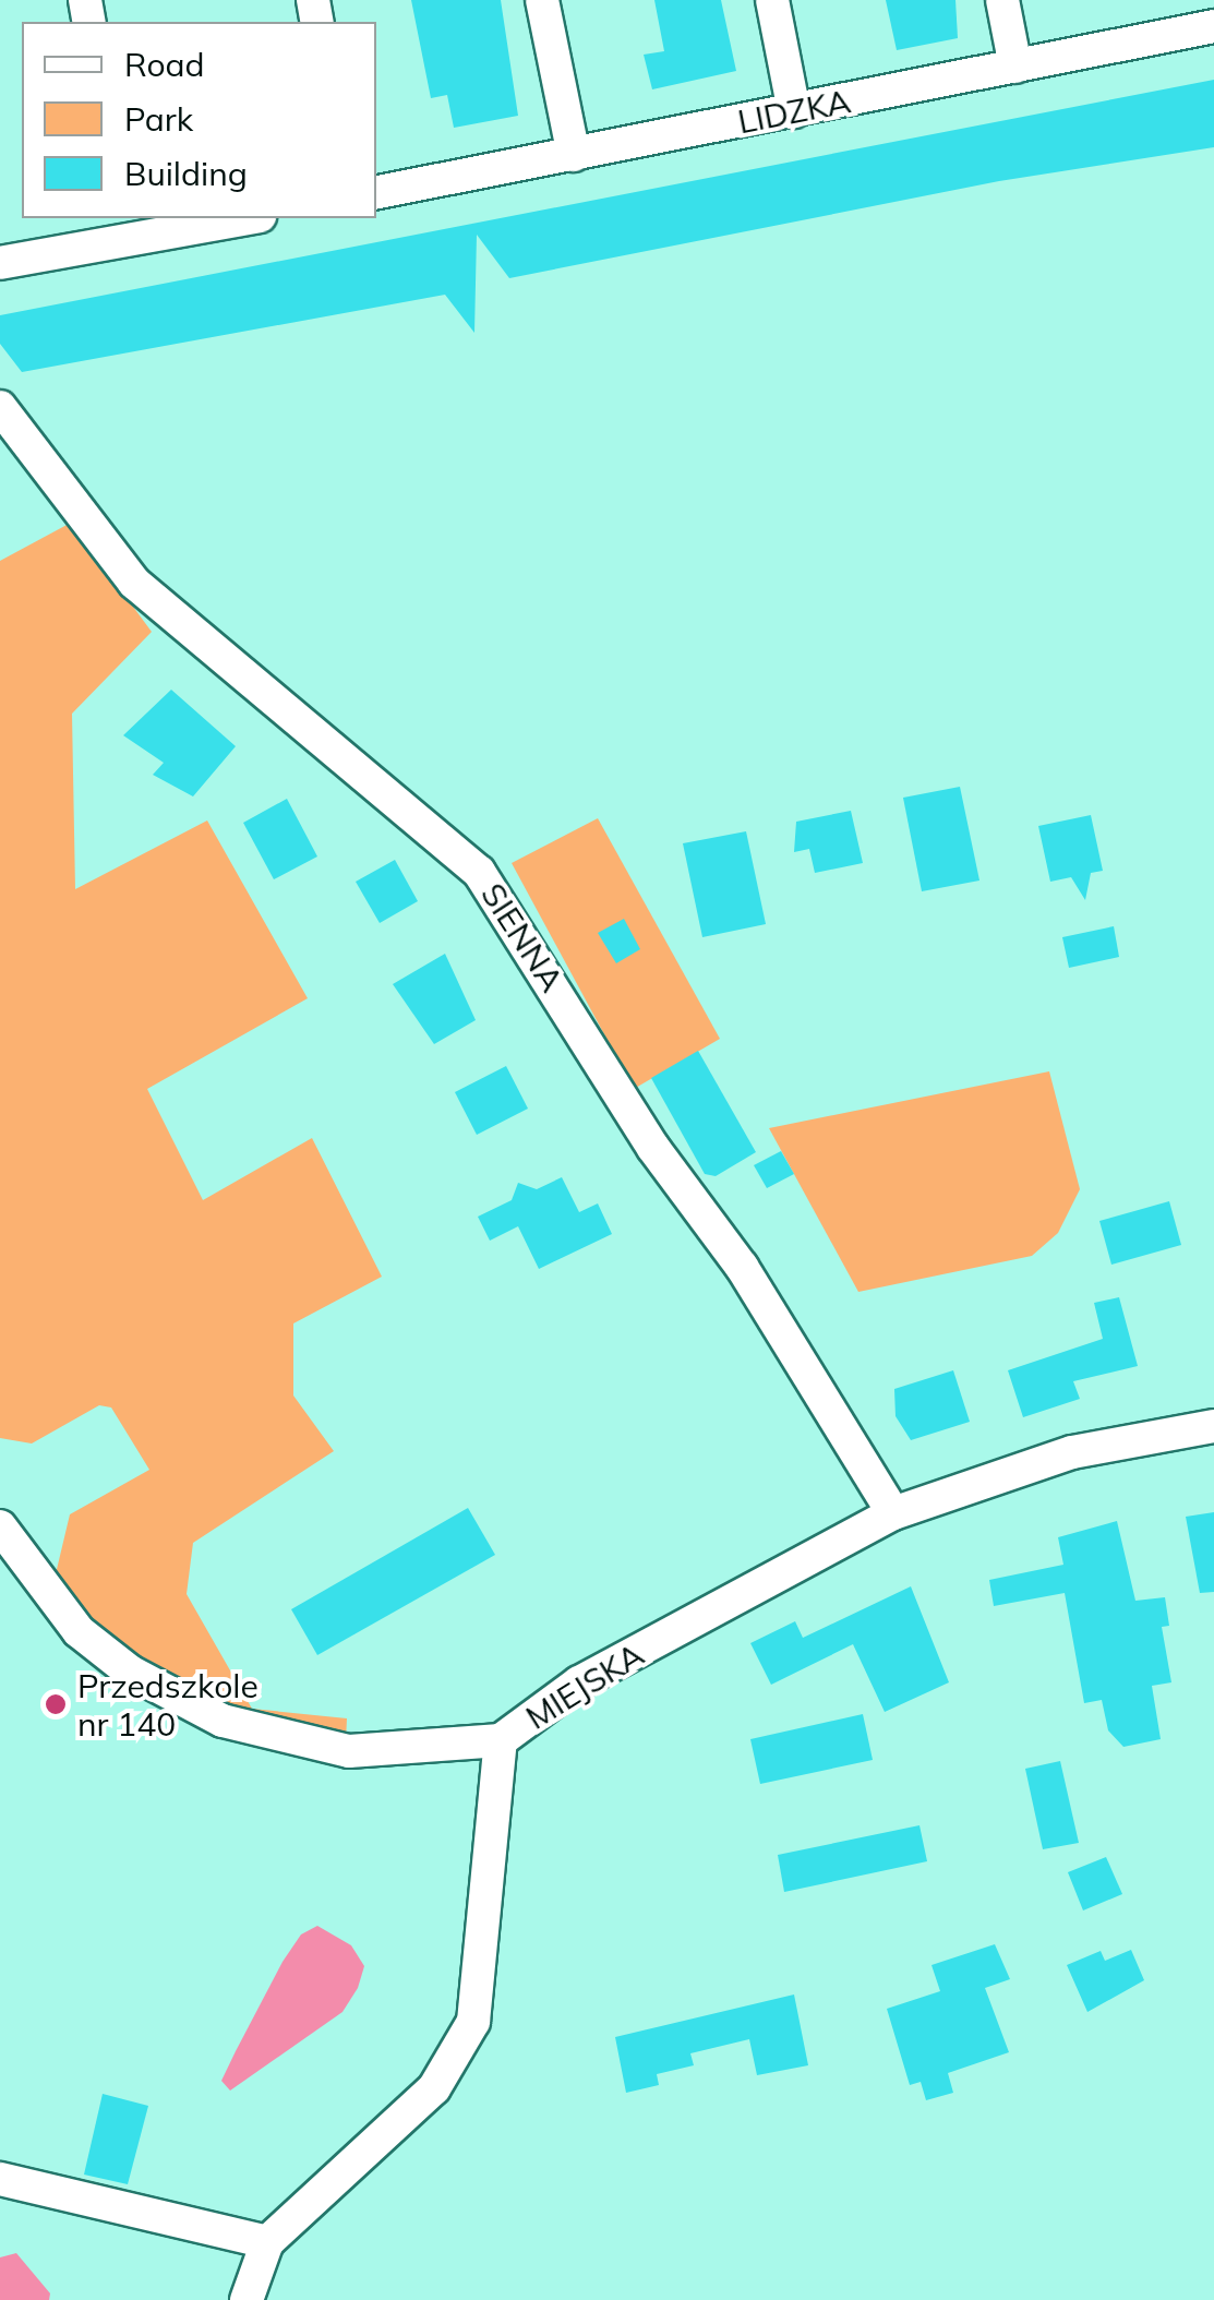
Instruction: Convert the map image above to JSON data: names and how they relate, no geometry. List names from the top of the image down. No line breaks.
{"streets":{"street":["LIDZKA","SIENNA","MIEJSKA"]},"crossings":[["SIENNA","MIEJSKA"]],"places":["Przedszkole nr 140"],"legend":["Road","Park","Building"]}
